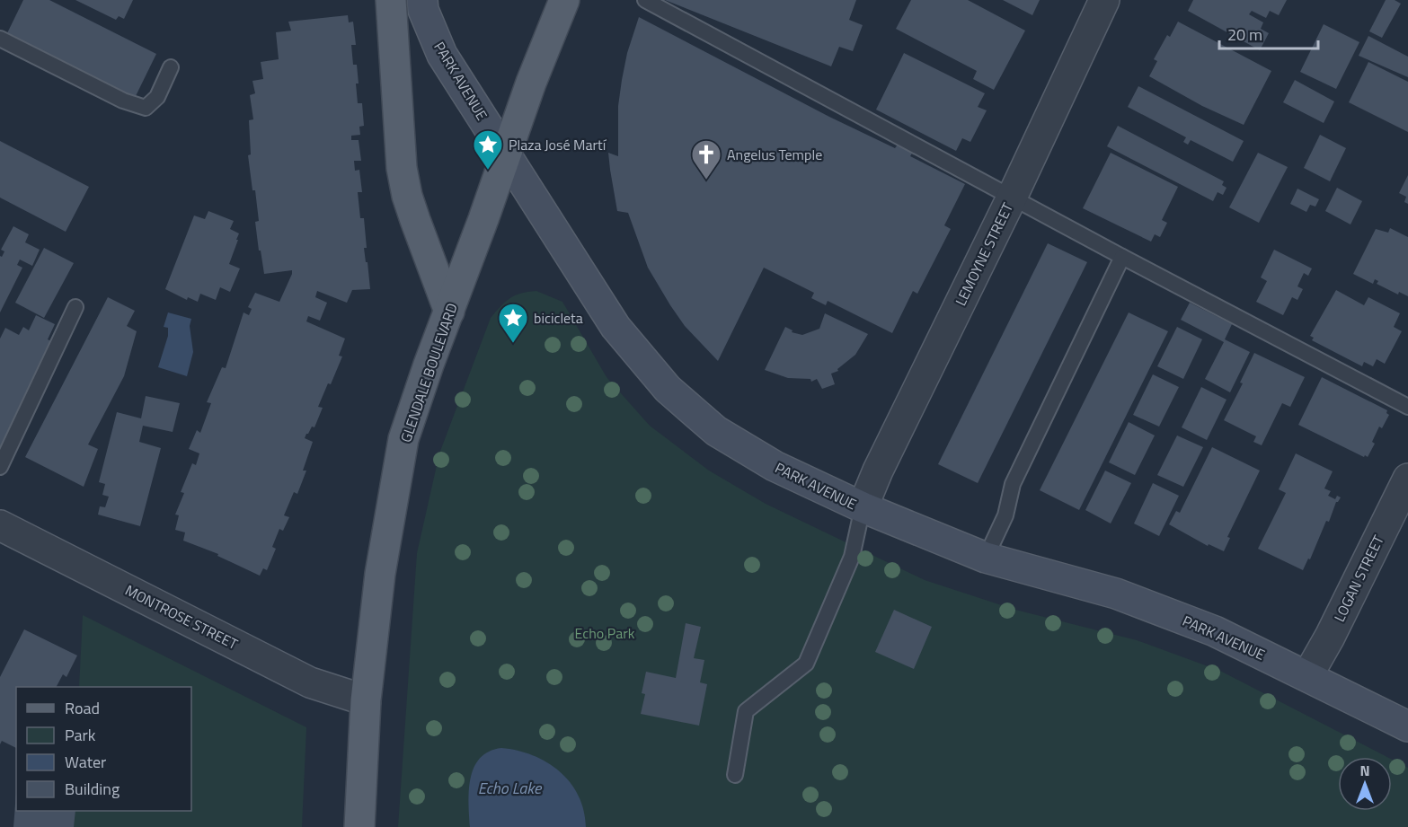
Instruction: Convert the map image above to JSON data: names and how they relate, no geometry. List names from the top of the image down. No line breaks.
{"streets":{"main road":["GLENDALE BOULEVARD"],"street":["PARK AVENUE","LEMOYNE STREET","LOGAN STREET","MONTROSE STREET"]},"crossings":[["PARK AVENUE","LEMOYNE STREET"],["PARK AVENUE","GLENDALE BOULEVARD"],["PARK AVENUE","LOGAN STREET"],["GLENDALE BOULEVARD","MONTROSE STREET"]],"water":["Echo Lake"],"parks":["Echo Park"],"places":{"place":["Plaza José Martí","bicicleta"],"church":["Angelus Temple"]},"legend":["Road","Park","Water","Building"],"scale_bar":"20 m","north":"top"}
